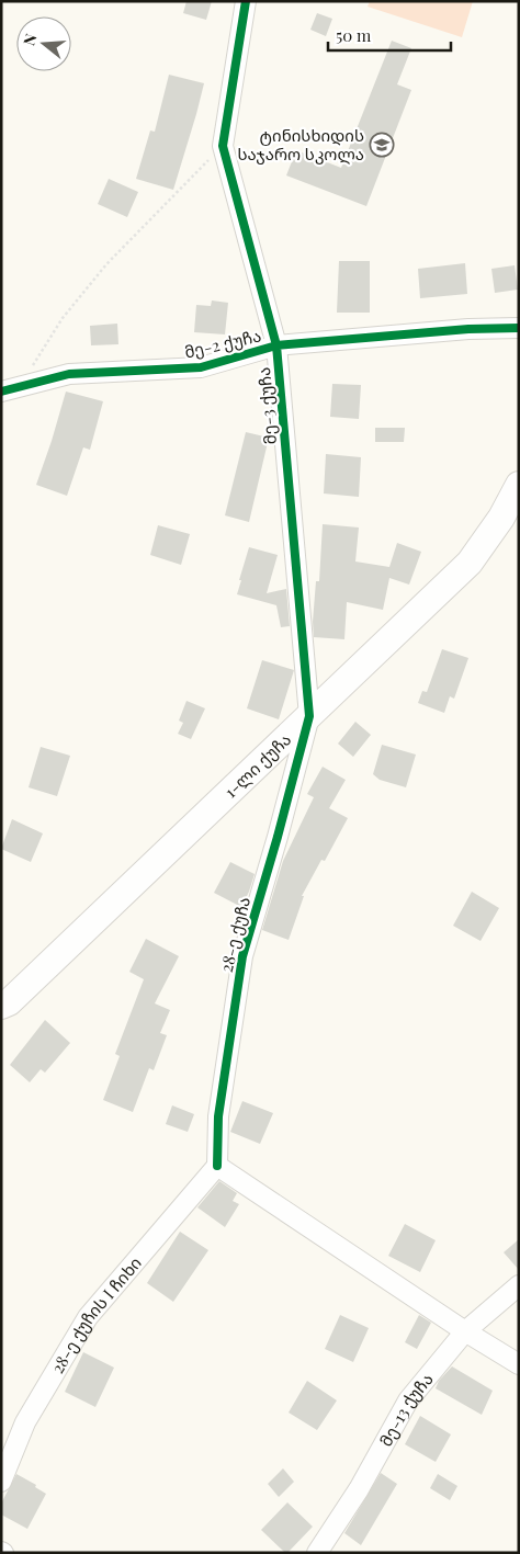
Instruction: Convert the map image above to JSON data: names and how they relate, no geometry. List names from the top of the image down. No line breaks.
{"streets":{"main road":["1-ლი ქუჩა"],"street":["მე-2 ქუჩა","მე-3 ქუჩა","28-ე ქუჩა","28-ე ქუჩის I ჩიხი","მე-13 ქუჩა"]},"crossings":[["მე-2 ქუჩა","მე-3 ქუჩა"],["მე-3 ქუჩა","1-ლი ქუჩა"],["მე-3 ქუჩა","28-ე ქუჩა"],["1-ლი ქუჩა","28-ე ქუჩა"],["28-ე ქუჩა","28-ე ქუჩის I ჩიხი"]],"places":{"school or university":["ტინისხიდის საჯარო სკოლა"]},"scale_bar":"50 m","north":"left"}
